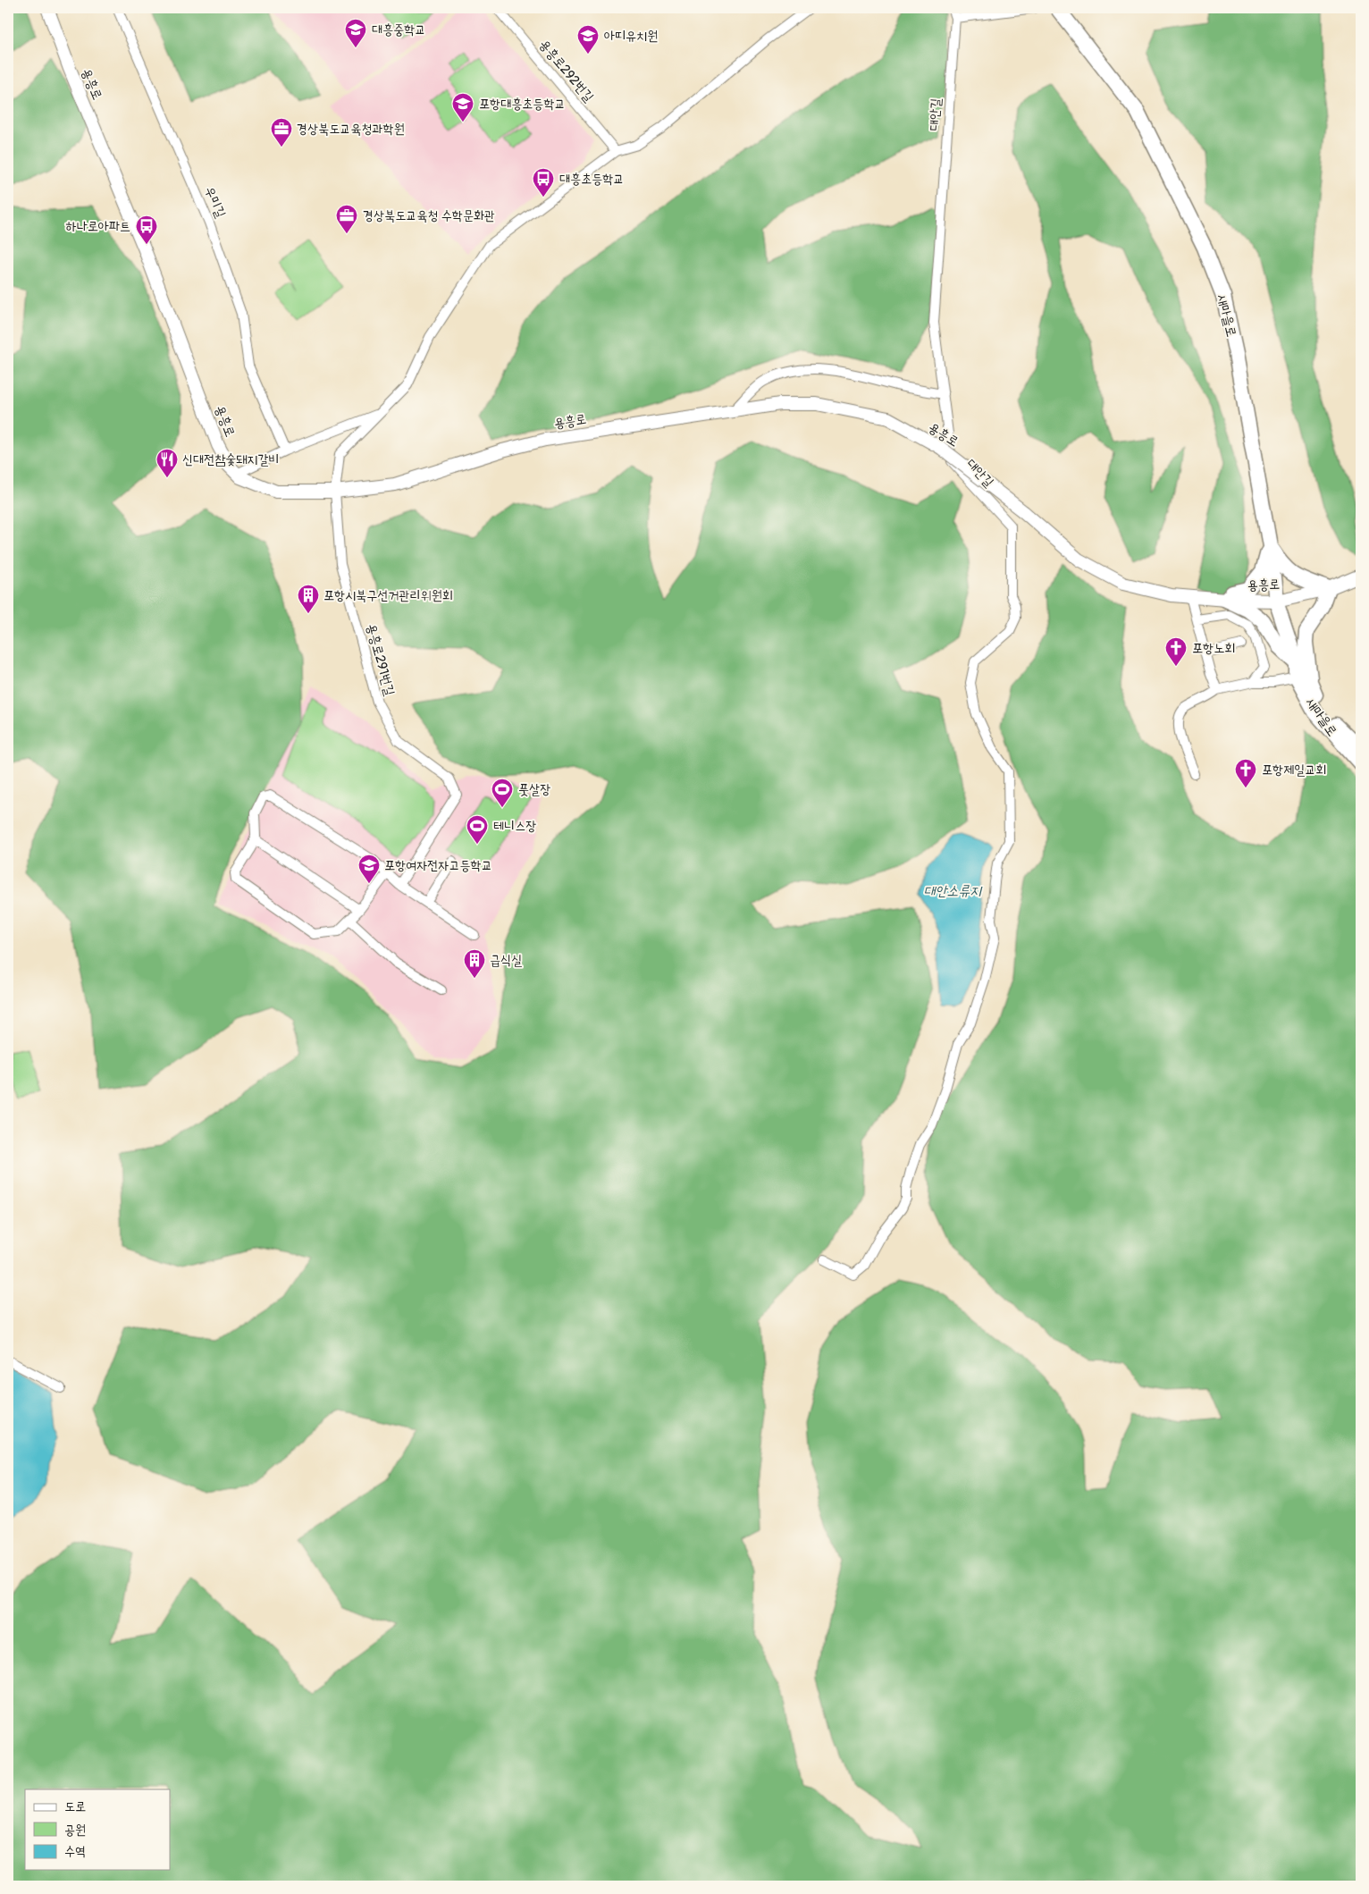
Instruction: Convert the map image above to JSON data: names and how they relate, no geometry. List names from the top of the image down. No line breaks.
{"streets":{"main road":["용흥로","새마을로"],"street":["용흥로292번길","대안길","우미길","용흥로291번길"]},"crossings":[["용흥로292번길","용흥로291번길"],["용흥로","새마을로"],["용흥로","용흥로291번길"]],"water":["대안소류지"],"places":{"school or university":["대흥중학교","아띠유치원","포항대흥초등학교","포항여자전자고등학교"],"office":["경상북도교육청과학원","경상북도교육청 수학문화관"],"bus stop":["대흥초등학교","하나로아파트"],"restaurant":["신대전참숯돼지갈비"],"building":["포항시북구선거관리위원회","급식실"],"church":["포항노회","포항제일교회"],"sports":["풋살장","테니스장"]},"legend":["도로","공원","수역"]}
